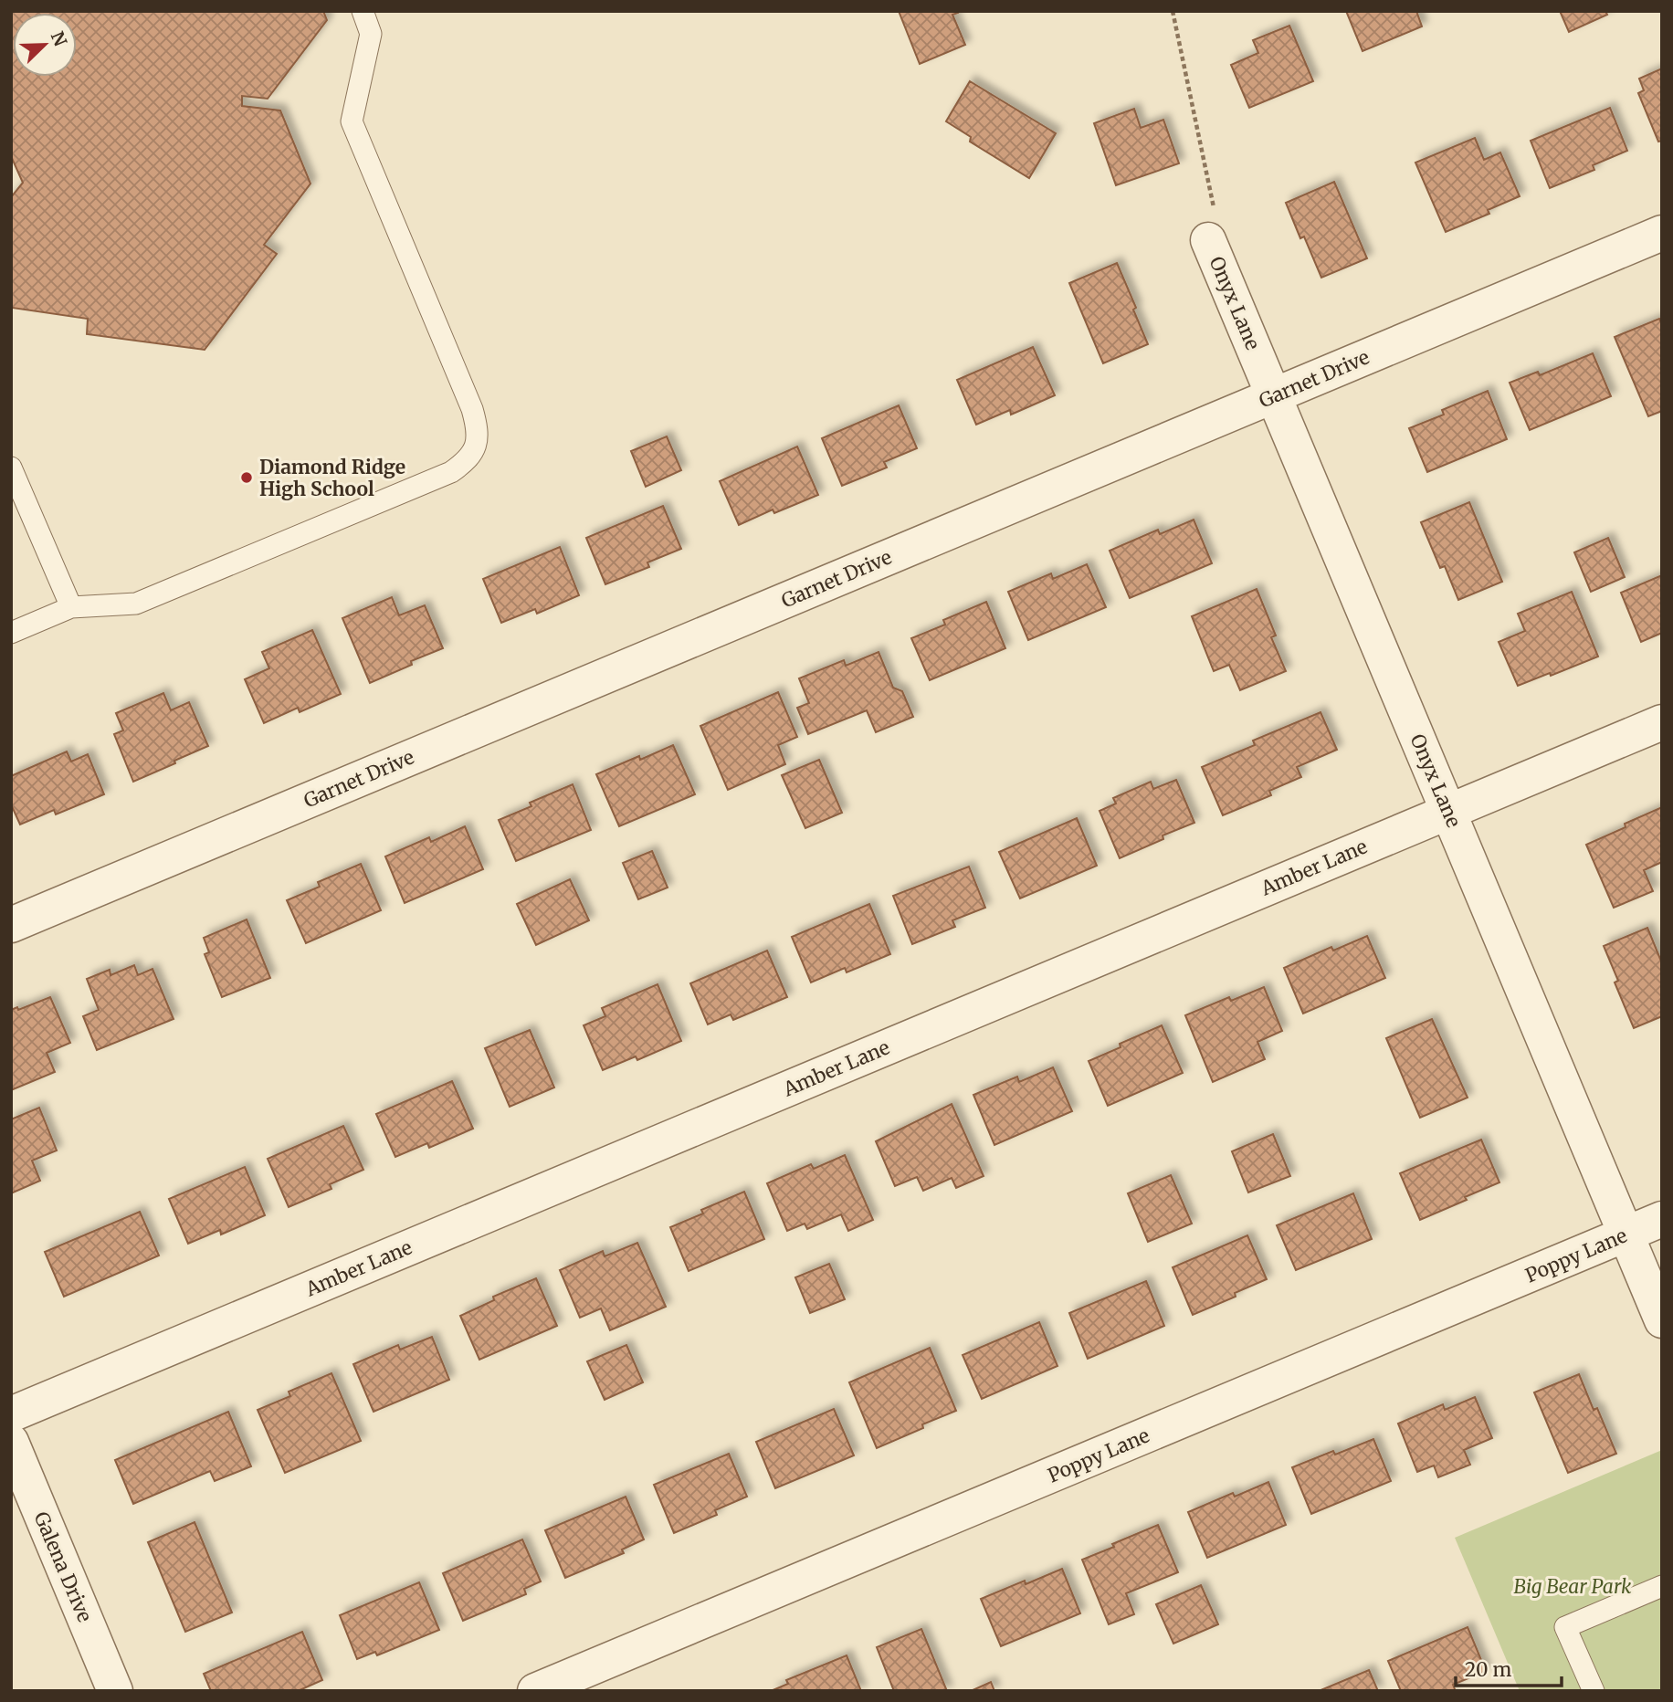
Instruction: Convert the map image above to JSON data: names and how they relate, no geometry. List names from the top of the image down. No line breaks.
{"streets":{"street":["Onyx Lane","Garnet Drive","Amber Lane","Poppy Lane","Galena Drive"]},"crossings":[["Onyx Lane","Garnet Drive"],["Onyx Lane","Amber Lane"],["Onyx Lane","Poppy Lane"]],"parks":["Big Bear Park"],"places":["Diamond Ridge High School"],"scale_bar":"20 m","north":"top right"}
